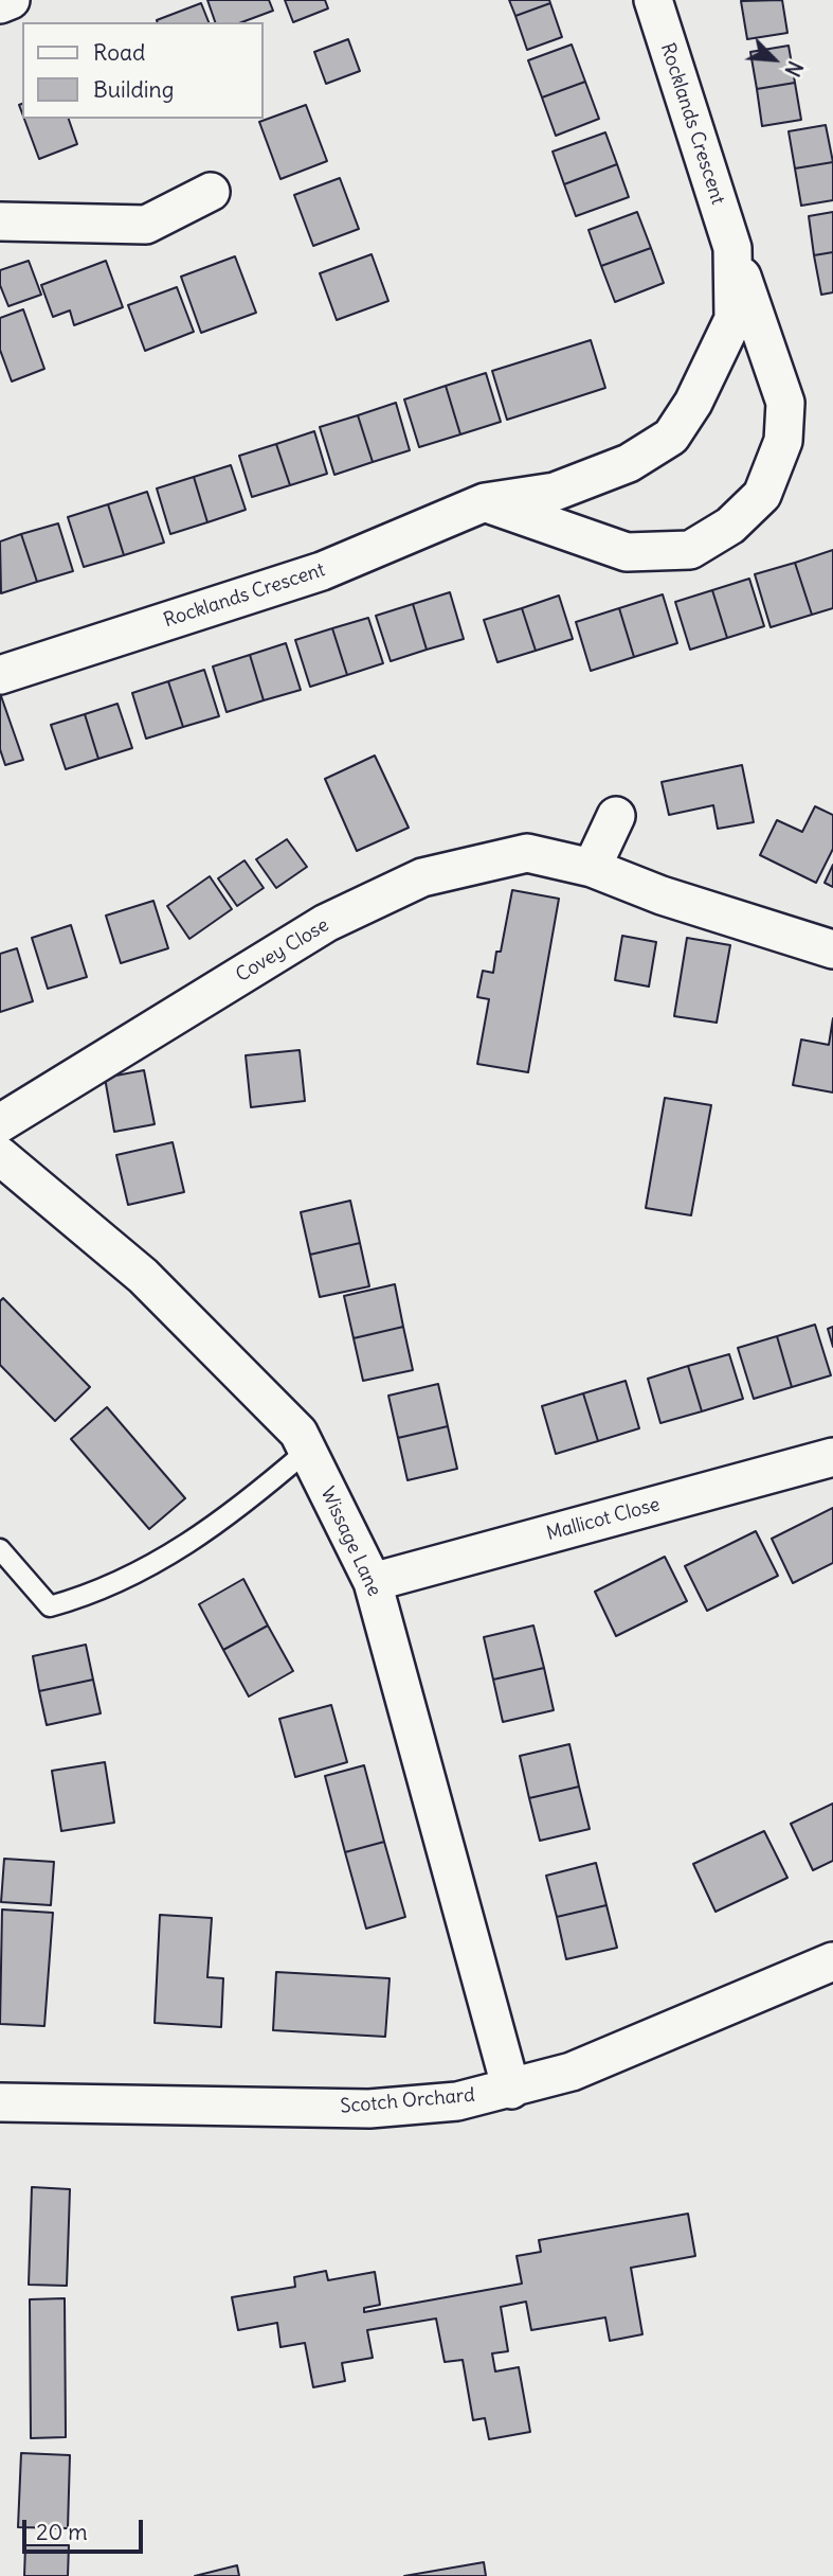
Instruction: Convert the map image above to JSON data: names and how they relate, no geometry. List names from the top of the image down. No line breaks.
{"streets":{"street":["Rocklands Crescent","Covey Close","Mallicot Close","Wissage Lane","Scotch Orchard"]},"crossings":[["Mallicot Close","Wissage Lane"],["Wissage Lane","Scotch Orchard"]],"legend":["Road","Building"],"scale_bar":"20 m","north":"bottom right"}
